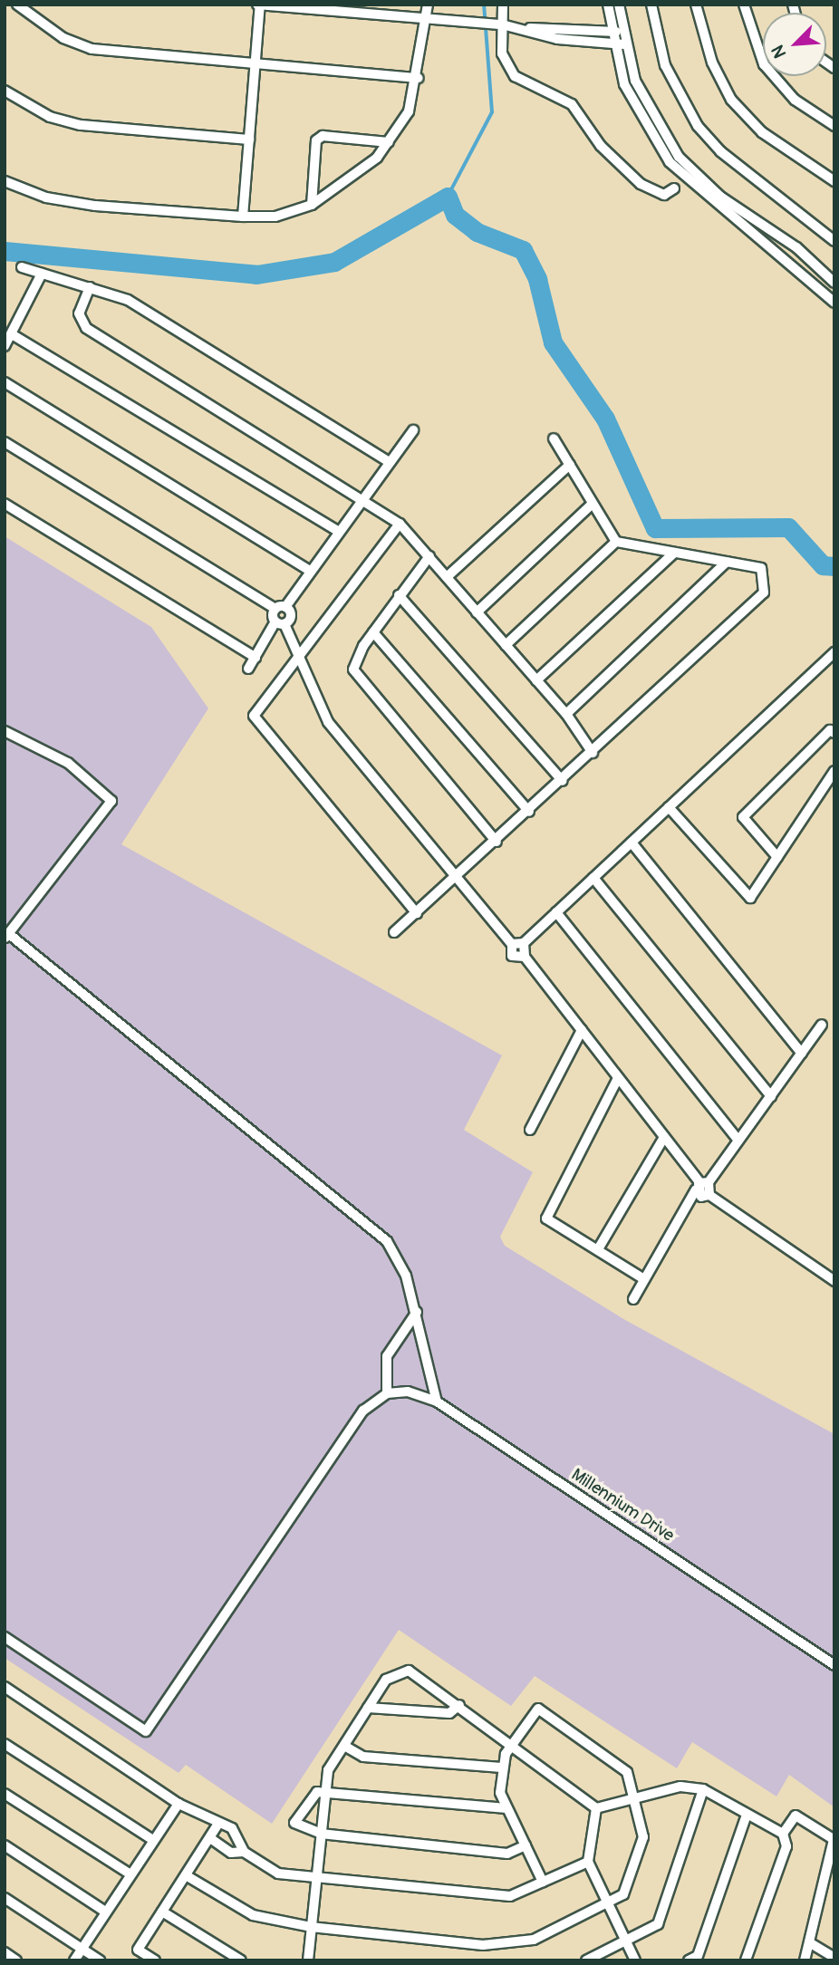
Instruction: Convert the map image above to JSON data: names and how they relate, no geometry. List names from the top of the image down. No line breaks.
{"streets":{"street":["Millennium Drive"]},"north":"bottom left"}
